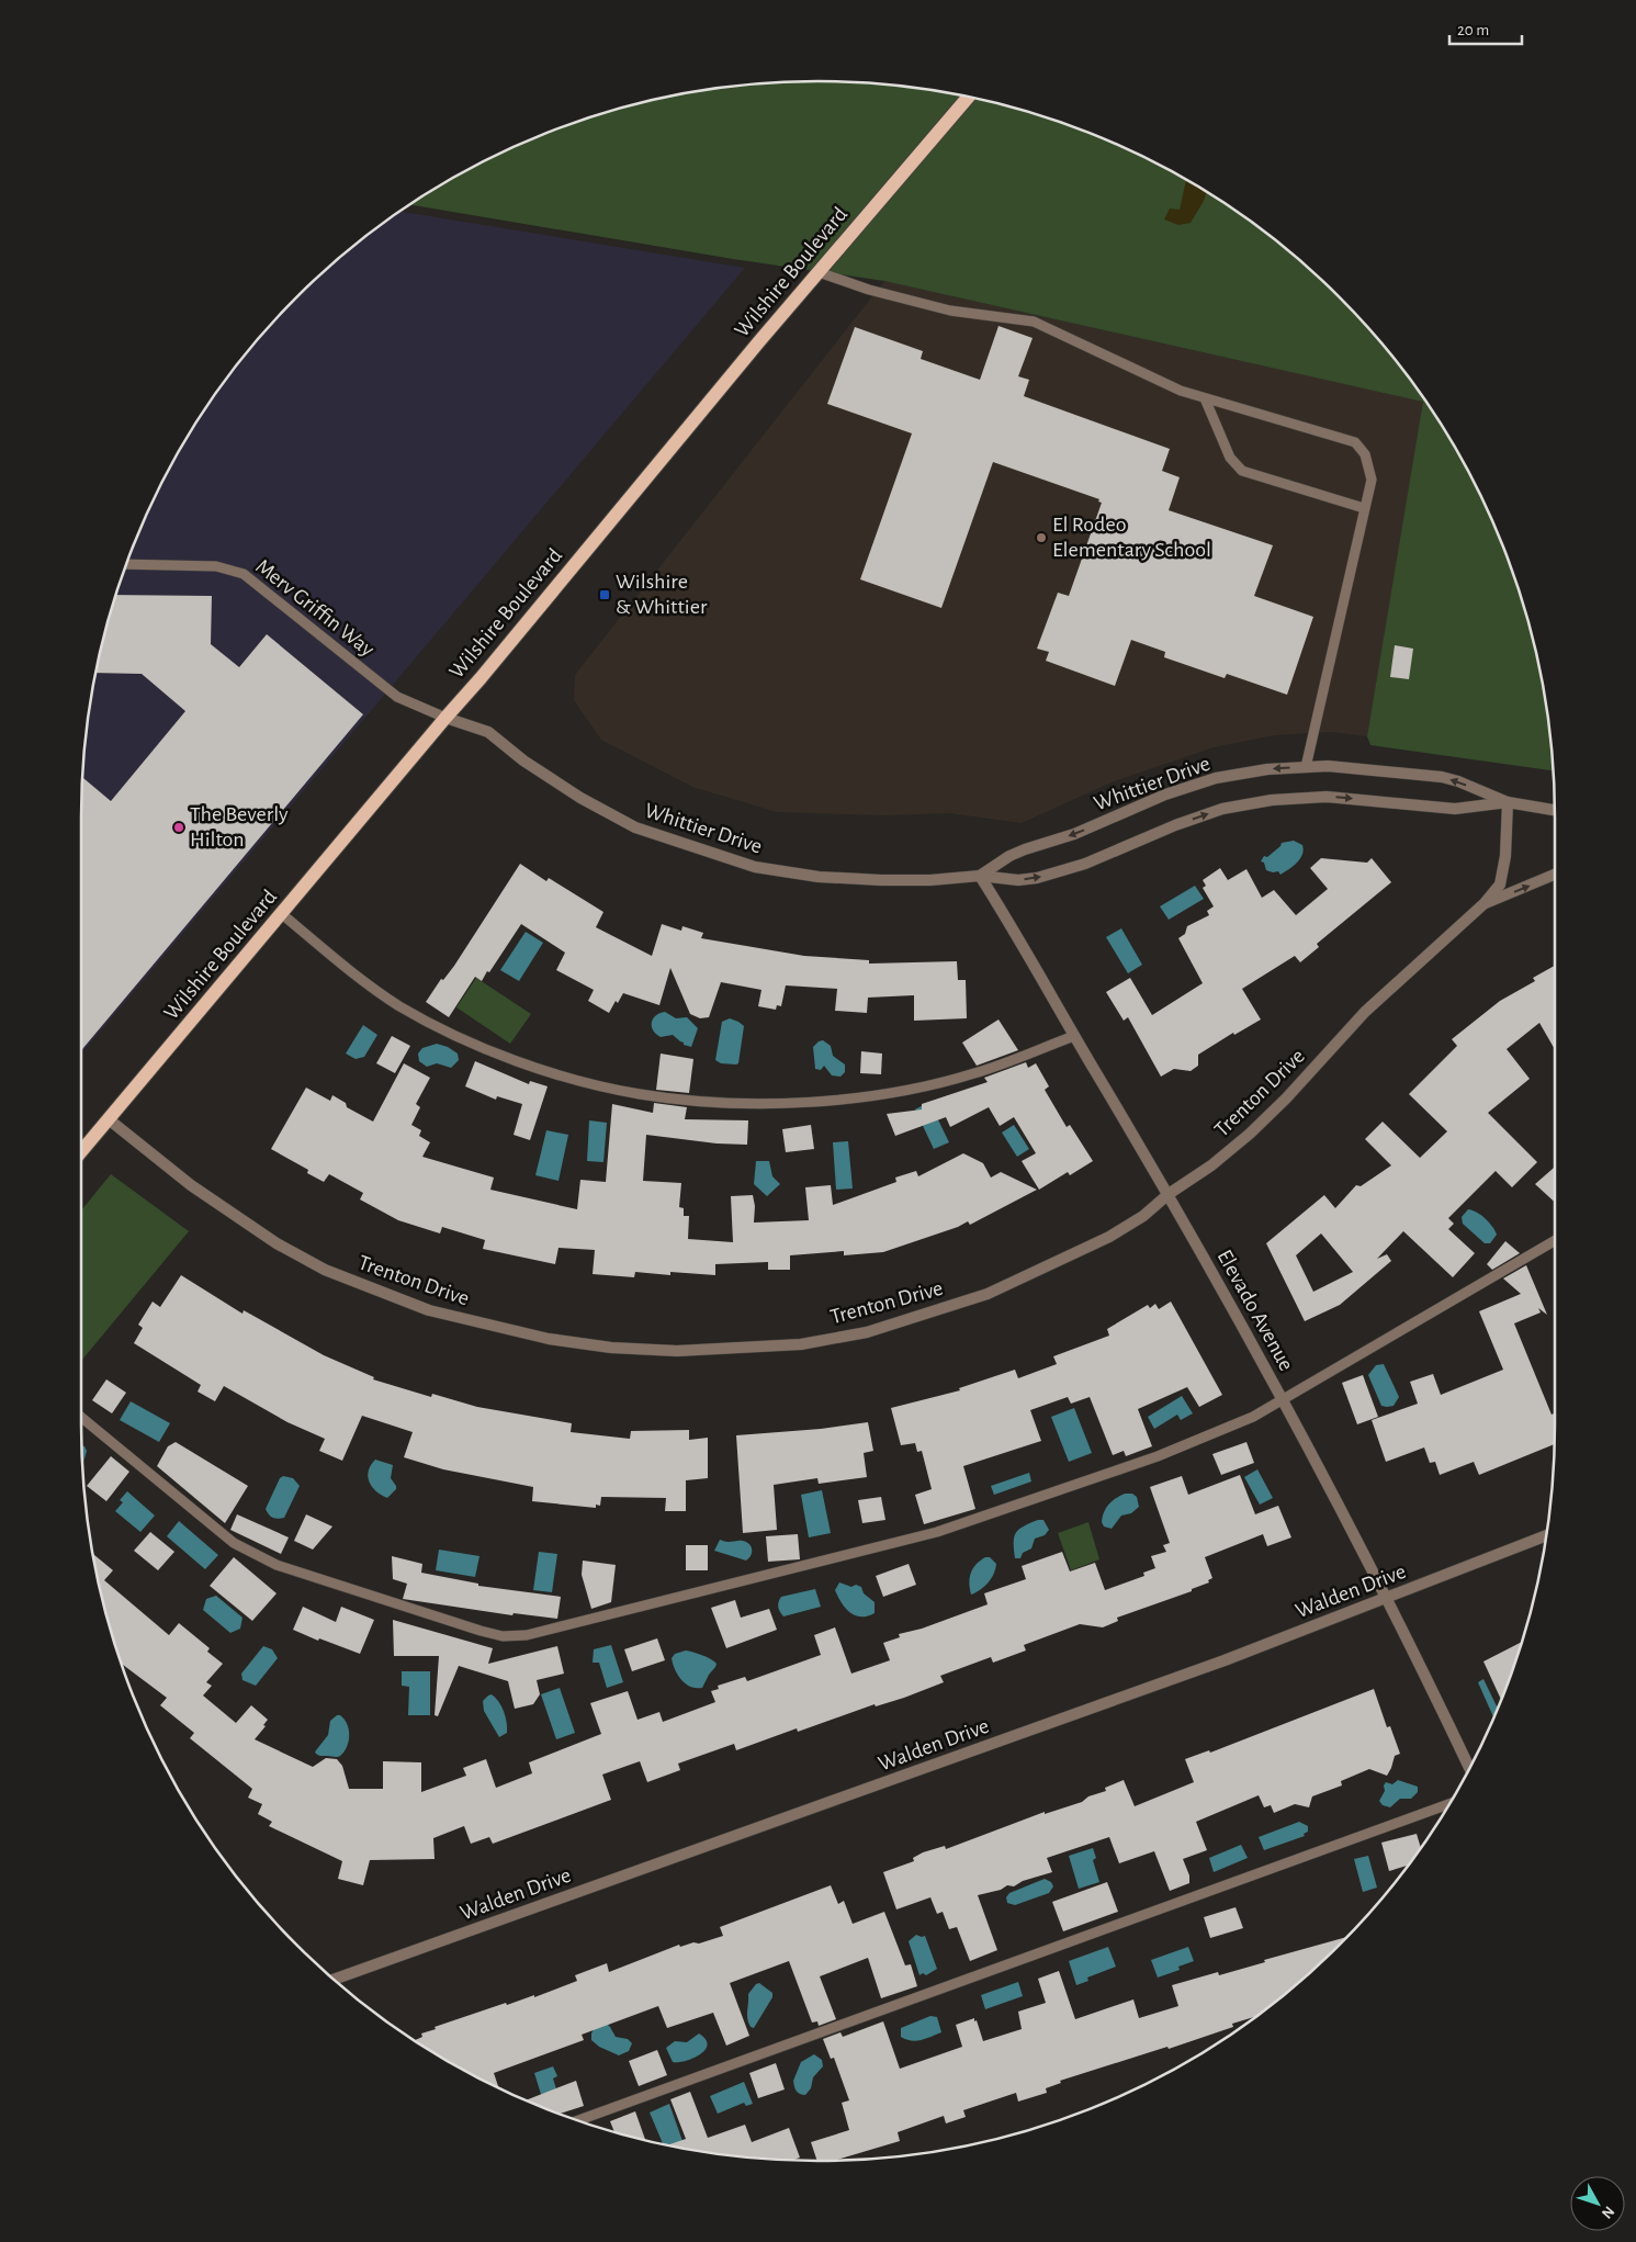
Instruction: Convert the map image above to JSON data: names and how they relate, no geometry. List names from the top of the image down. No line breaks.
{"streets":{"main road":["Wilshire Boulevard"],"street":["Whittier Drive","Trenton Drive","Elevado Avenue","Walden Drive"],"lane":["Merv Griffin Way"]},"crossings":[["Wilshire Boulevard","Merv Griffin Way"],["Wilshire Boulevard","Whittier Drive"],["Wilshire Boulevard","Trenton Drive"],["Merv Griffin Way","Whittier Drive"],["Whittier Drive","Trenton Drive"],["Whittier Drive","Elevado Avenue"],["Trenton Drive","Elevado Avenue"],["Elevado Avenue","Walden Drive"]],"places":{"other":["El Rodeo Elementary School","The Beverly Hilton"],"transit":["Wilshire & Whittier"]},"scale_bar":"20 m","north":"bottom right"}
